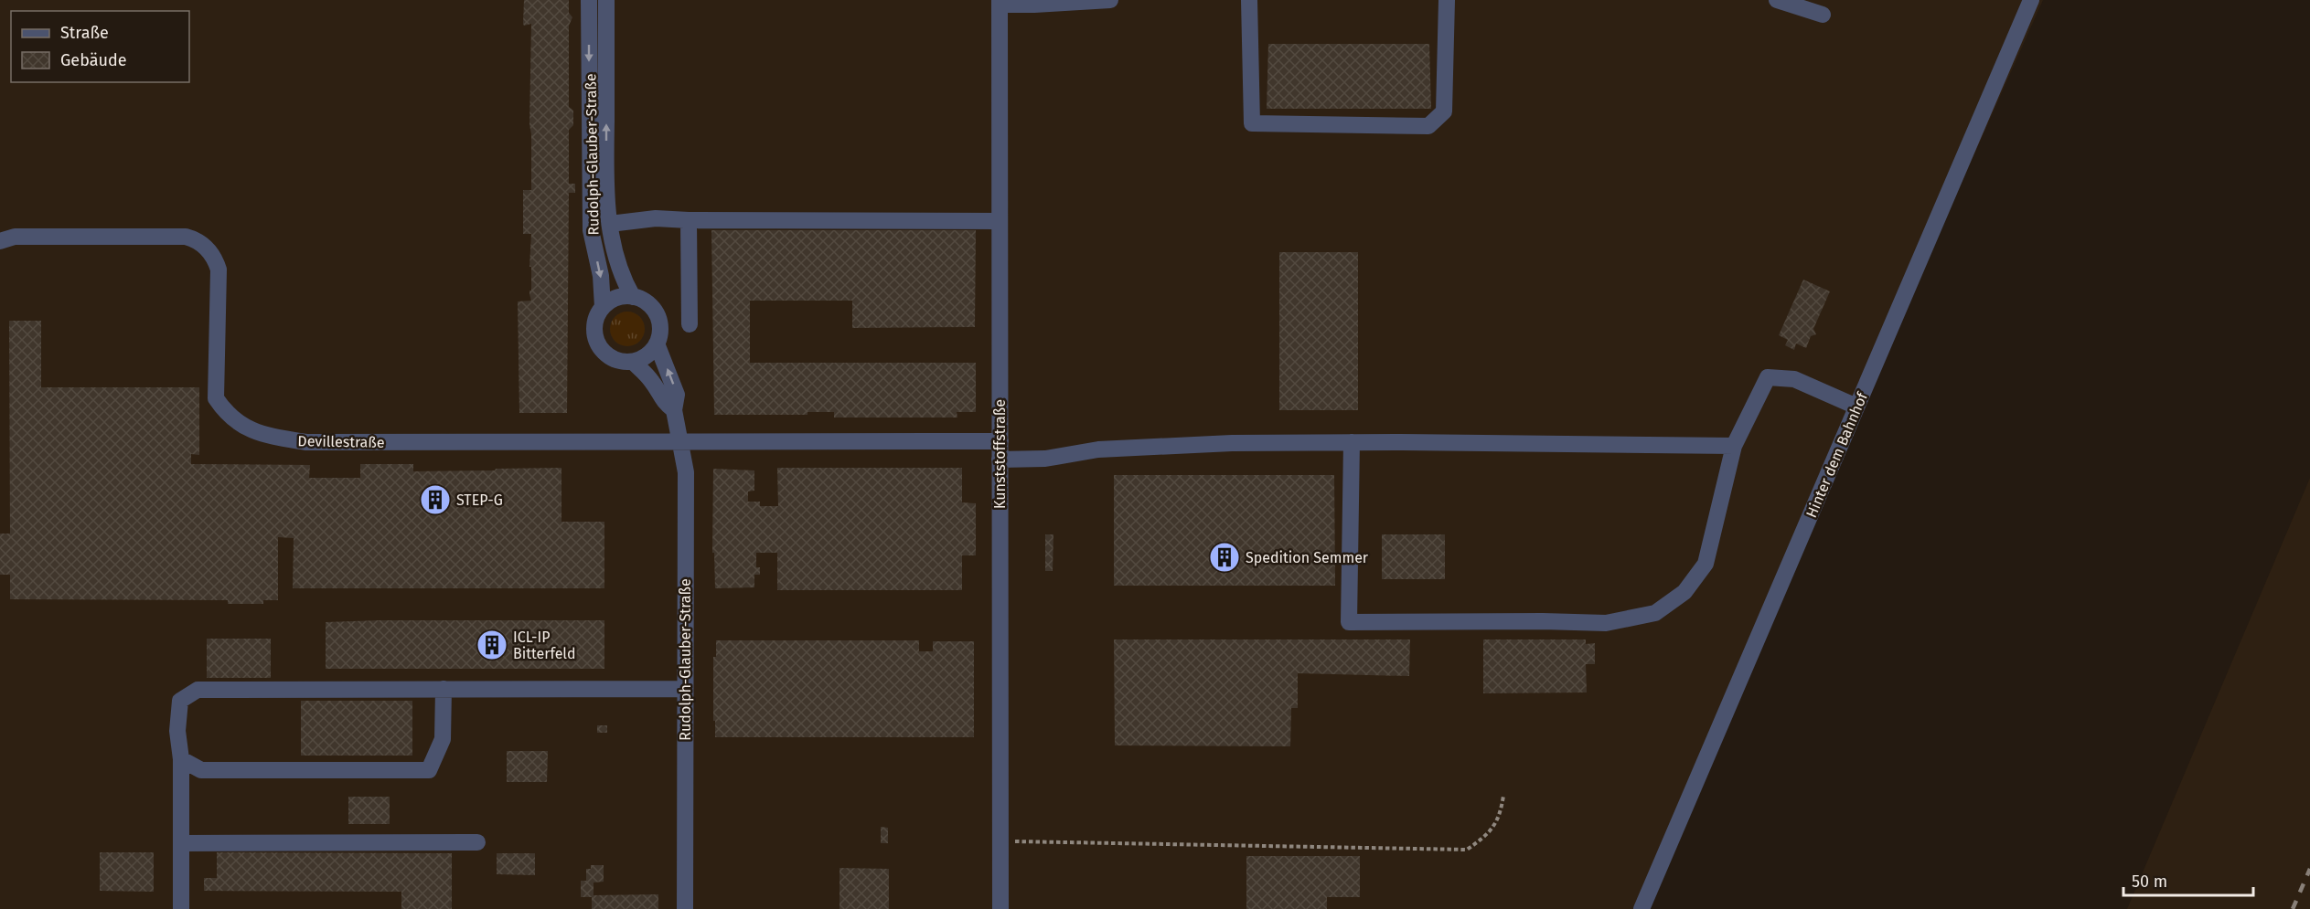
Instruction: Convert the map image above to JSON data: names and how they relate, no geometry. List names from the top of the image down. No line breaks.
{"streets":{"street":["Rudolph-Glauber-Straße","Devillestraße","Kunststoffstraße","Hinter dem Bahnhof"]},"crossings":[["Rudolph-Glauber-Straße","Devillestraße"],["Devillestraße","Kunststoffstraße"]],"places":{"building":["STEP-G","Spedition Semmer","ICL-IP Bitterfeld"]},"legend":["Straße","Gebäude"],"scale_bar":"50 m"}
